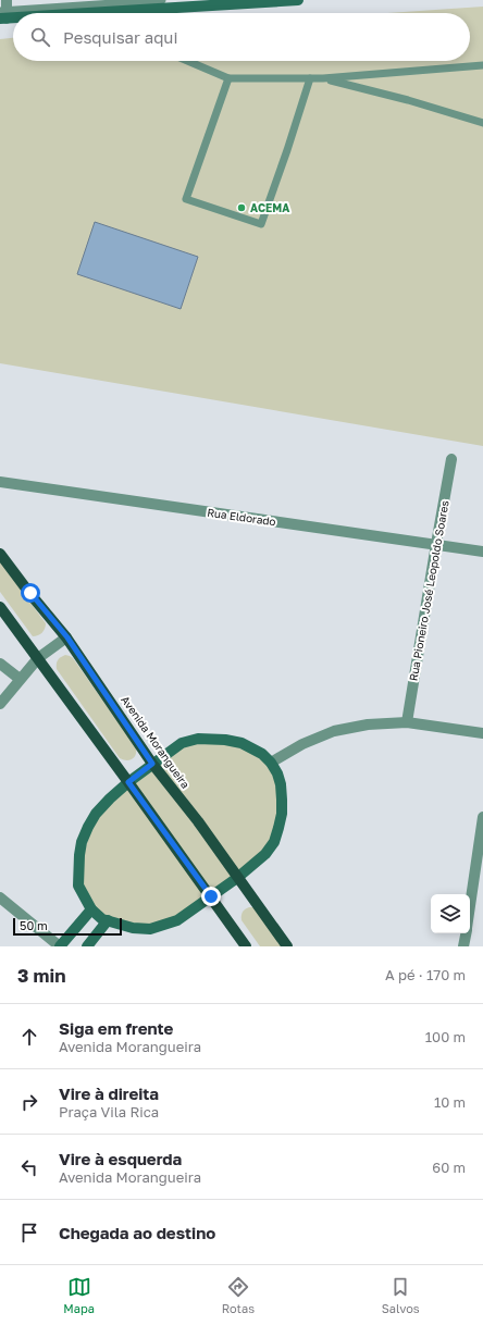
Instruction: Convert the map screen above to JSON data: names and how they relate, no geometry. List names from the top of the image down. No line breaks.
{"streets":{"main road":["Avenida Morangueira"],"street":["Rua Eldorado","Rua Pioneiro José Leopoldo Soares"]},"crossings":[["Rua Eldorado","Rua Pioneiro José Leopoldo Soares"]],"places":["ACEMA"],"scale_bar":"50 m","page":{"search":"Pesquisar aqui","scale":"50 m","heading":["3 min","A pé · 170 m"],"list":[["Siga em frente","Avenida Morangueira","100 m"],["Vire à direita","Praça Vila Rica","10 m"],["Vire à esquerda","Avenida Morangueira","60 m"],"Chegada ao destino"],"nav":["Mapa","Rotas","Salvos"]}}
